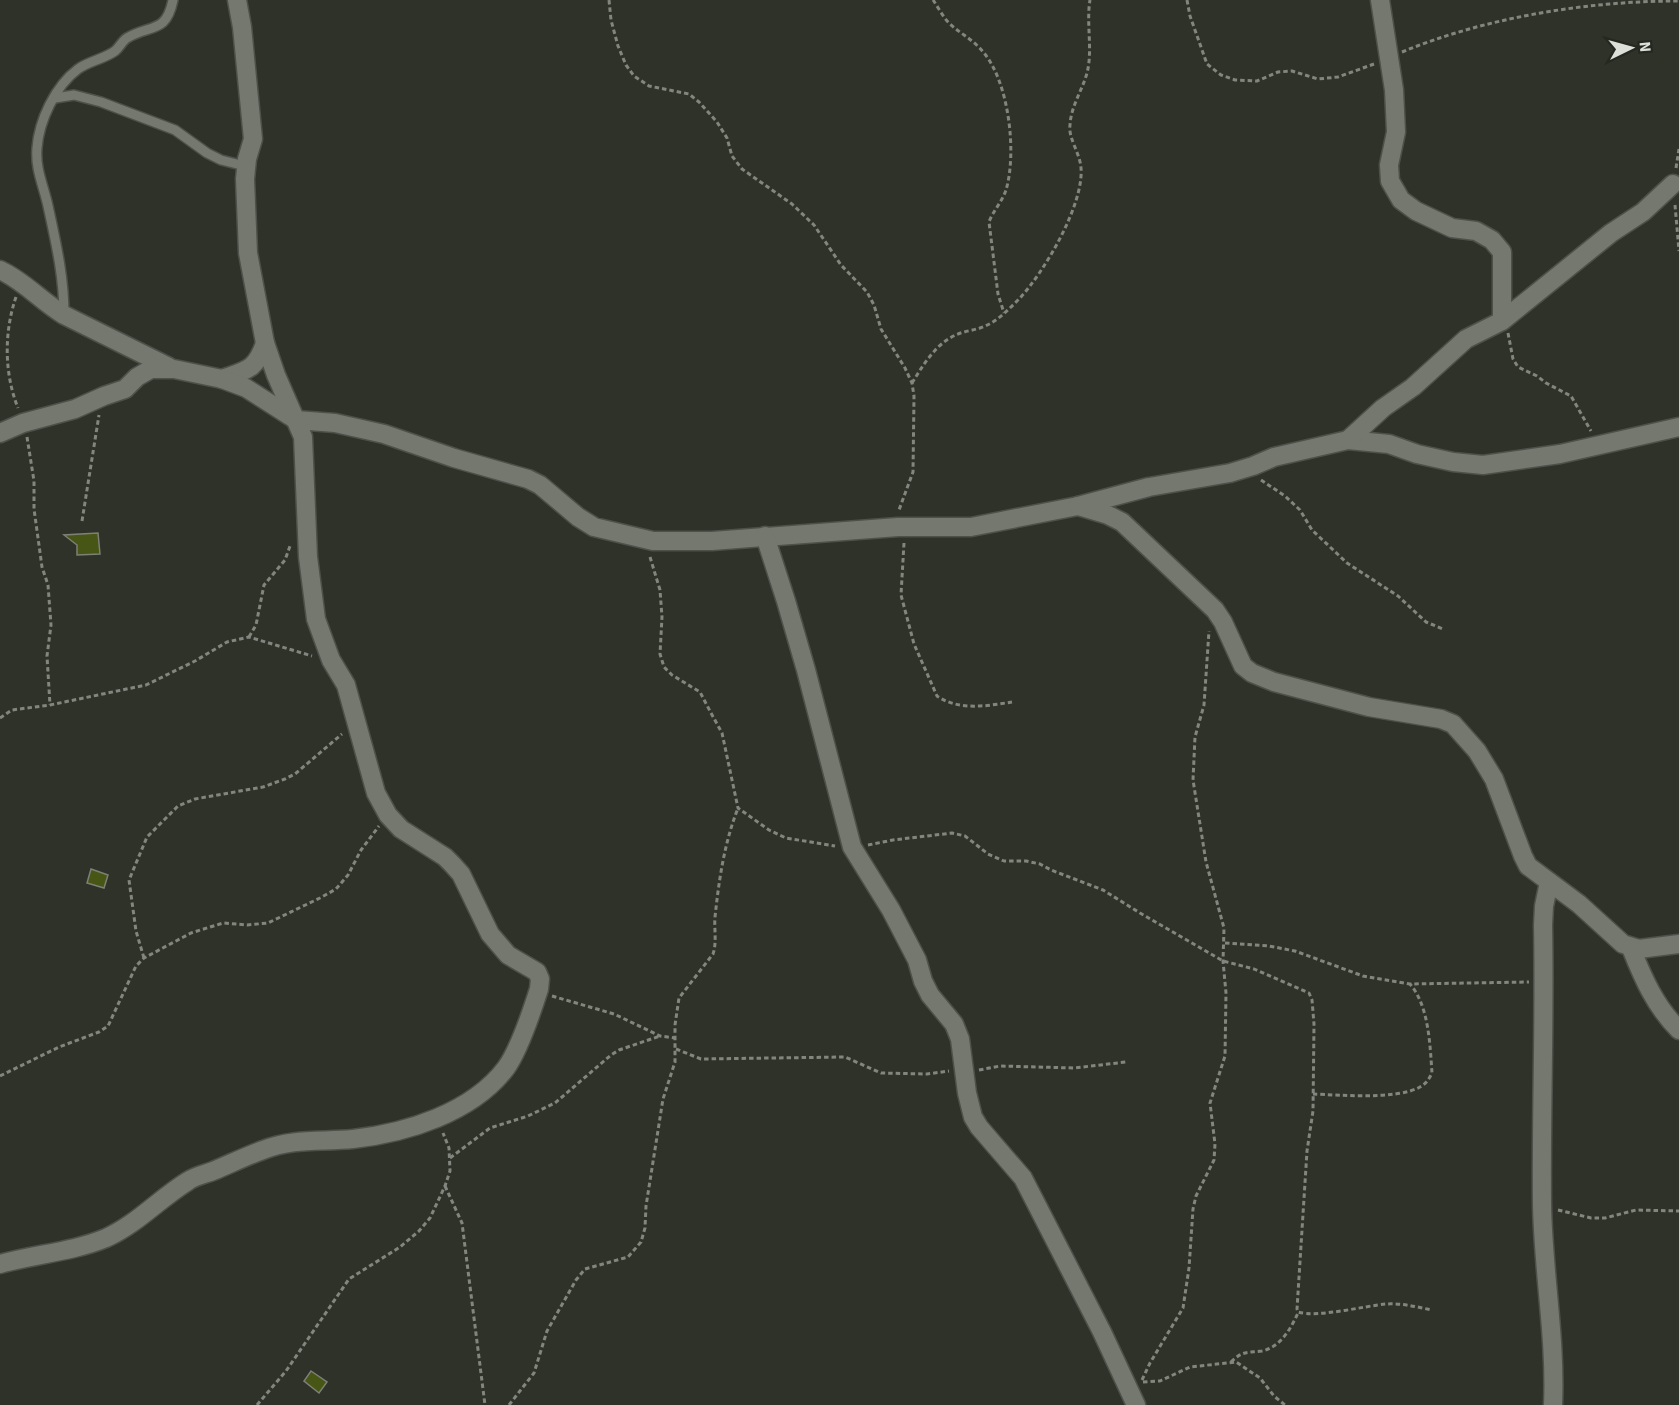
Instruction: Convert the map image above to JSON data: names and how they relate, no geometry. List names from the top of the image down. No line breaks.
{"north":"right"}
